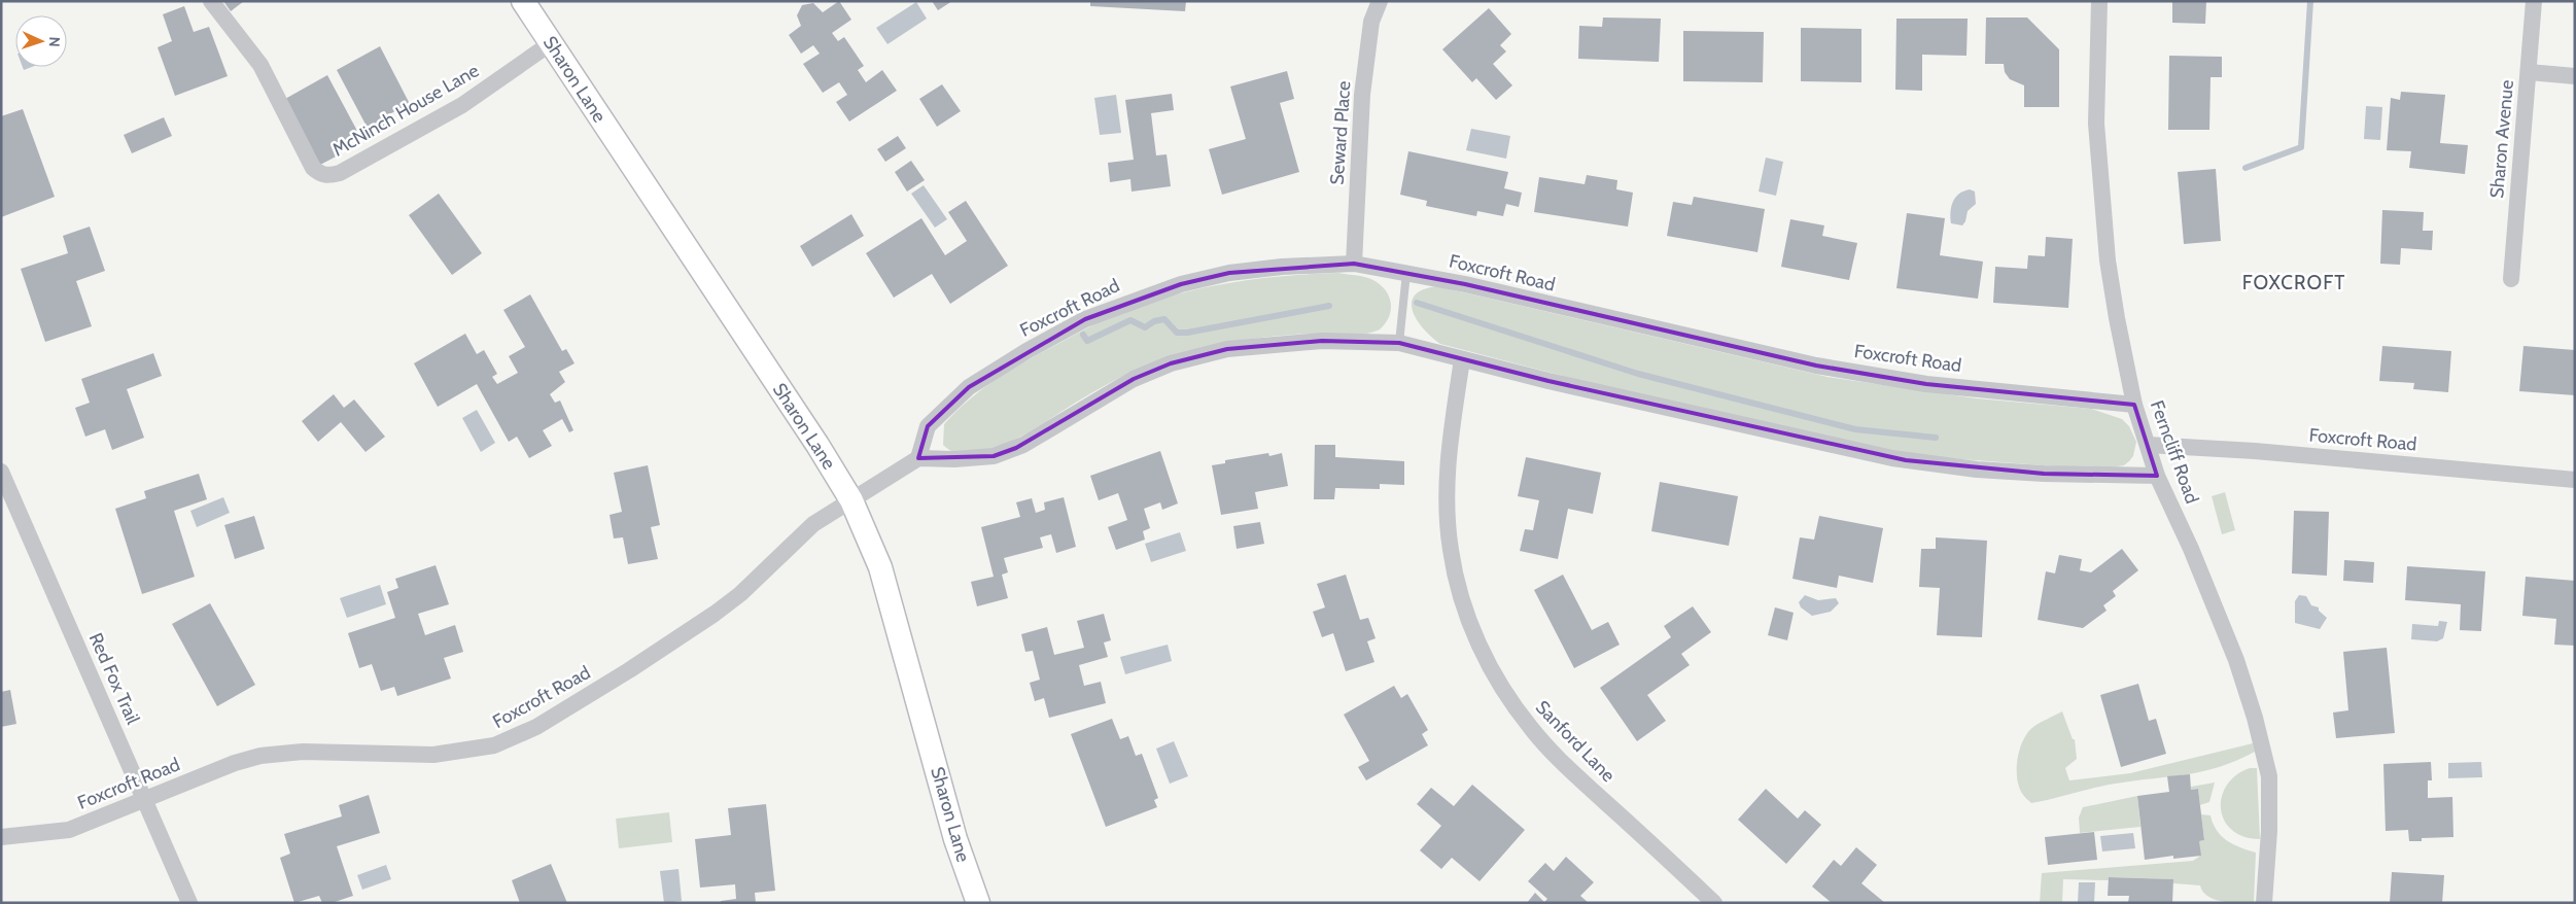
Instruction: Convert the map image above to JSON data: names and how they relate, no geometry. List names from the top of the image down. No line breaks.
{"streets":{"main road":["Sharon Lane"],"street":["McNinch House Lane","Seward Place","Sharon Avenue","Foxcroft Road","Ferncliff Road","Red Fox Trail","Sanford Lane"]},"crossings":[["Sharon Lane","McNinch House Lane"],["Sharon Lane","Foxcroft Road"],["Seward Place","Foxcroft Road"],["Foxcroft Road","Ferncliff Road"],["Foxcroft Road","Red Fox Trail"]],"districts":["FOXCROFT"],"north":"right"}
